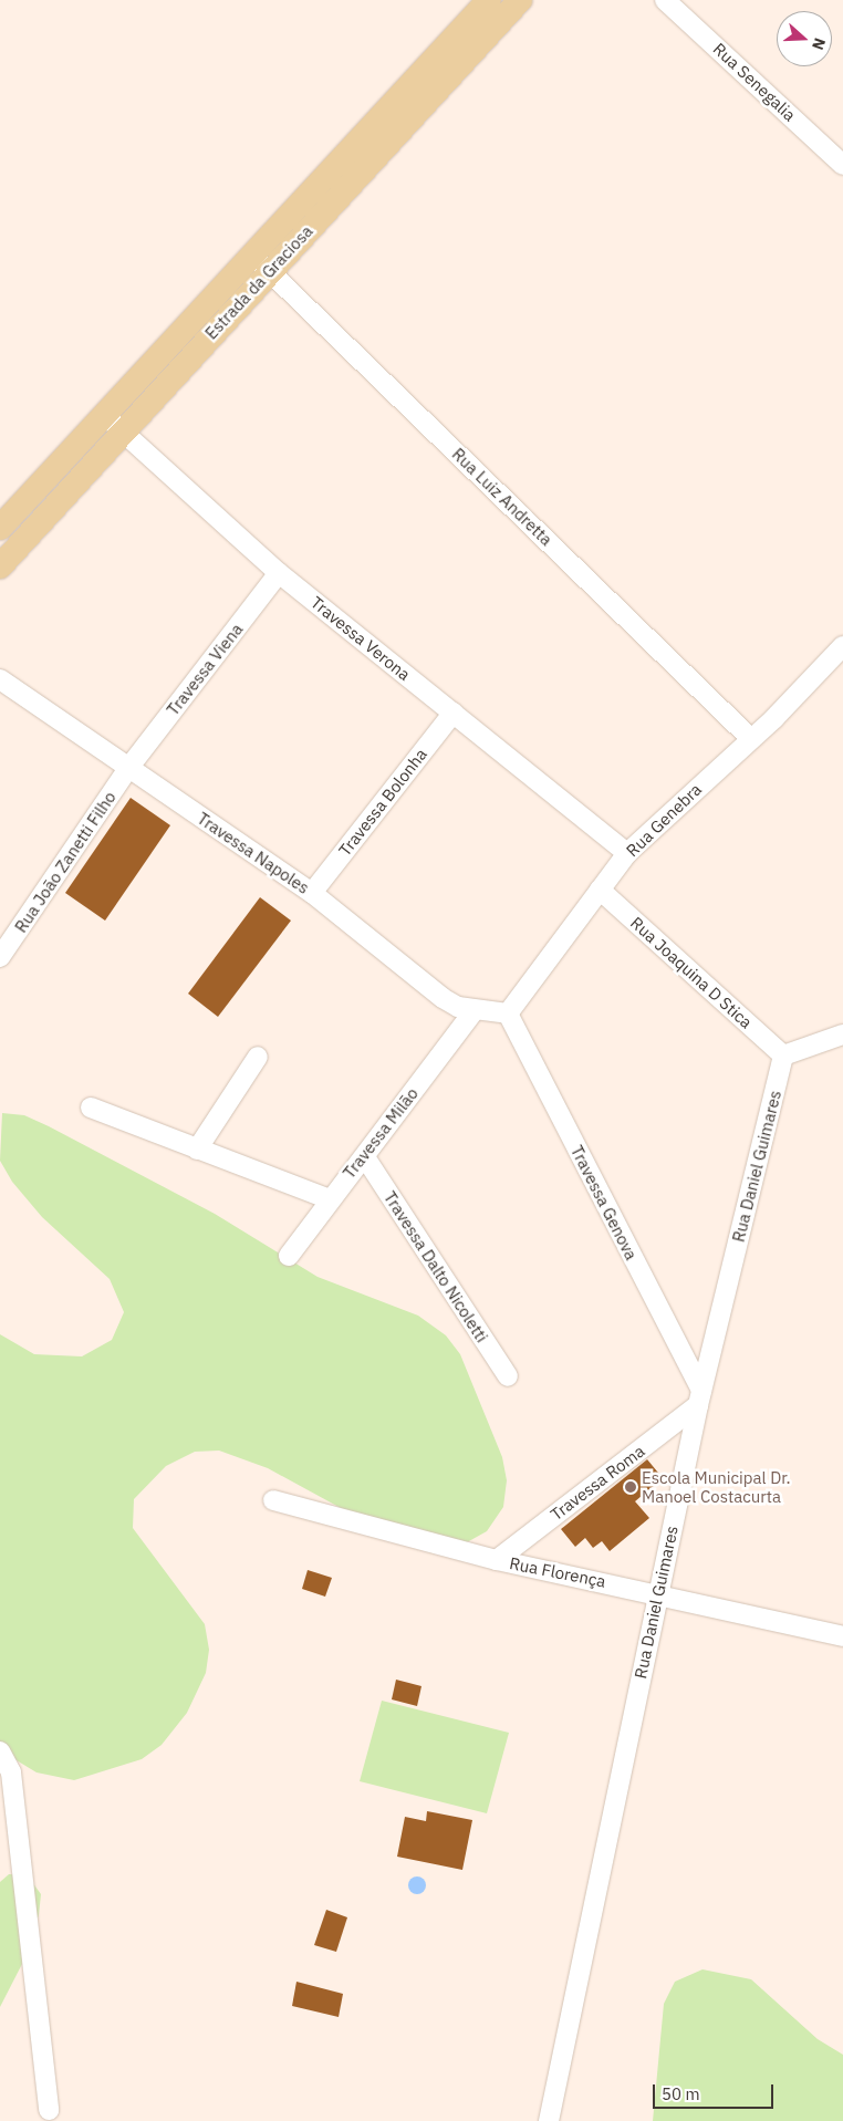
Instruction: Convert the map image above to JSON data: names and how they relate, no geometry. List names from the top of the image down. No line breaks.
{"streets":{"main road":["Estrada da Graciosa"],"street":["Rua Senegalia","Rua Luiz Andretta","Travessa Verona","Travessa Viena","Travessa Bolonha","Rua Genebra","Travessa Napoles","Rua João Zanetti Filho","Rua Joaquina D Stica","Travessa Milão","Rua Daniel Guimares","Travessa Genova","Travessa Dalto Nicoletti","Travessa Roma","Rua Florença"]},"crossings":[["Estrada da Graciosa","Rua Luiz Andretta"],["Estrada da Graciosa","Travessa Verona"],["Rua Luiz Andretta","Rua Genebra"],["Travessa Verona","Travessa Viena"],["Travessa Verona","Travessa Bolonha"],["Travessa Verona","Rua Genebra"],["Travessa Viena","Travessa Napoles"],["Travessa Viena","Rua João Zanetti Filho"],["Travessa Bolonha","Travessa Napoles"],["Rua Genebra","Travessa Napoles"],["Rua Genebra","Rua Joaquina D Stica"],["Rua Genebra","Travessa Genova"],["Travessa Napoles","Rua João Zanetti Filho"],["Travessa Napoles","Travessa Milão"],["Travessa Napoles","Travessa Genova"],["Rua Joaquina D Stica","Rua Daniel Guimares"],["Travessa Milão","Travessa Dalto Nicoletti"],["Rua Daniel Guimares","Travessa Genova"],["Rua Daniel Guimares","Travessa Roma"],["Rua Daniel Guimares","Rua Florença"],["Travessa Genova","Travessa Roma"],["Travessa Roma","Rua Florença"]],"places":["Escola Municipal Dr. Manoel Costacurta"],"scale_bar":"50 m","north":"right"}
